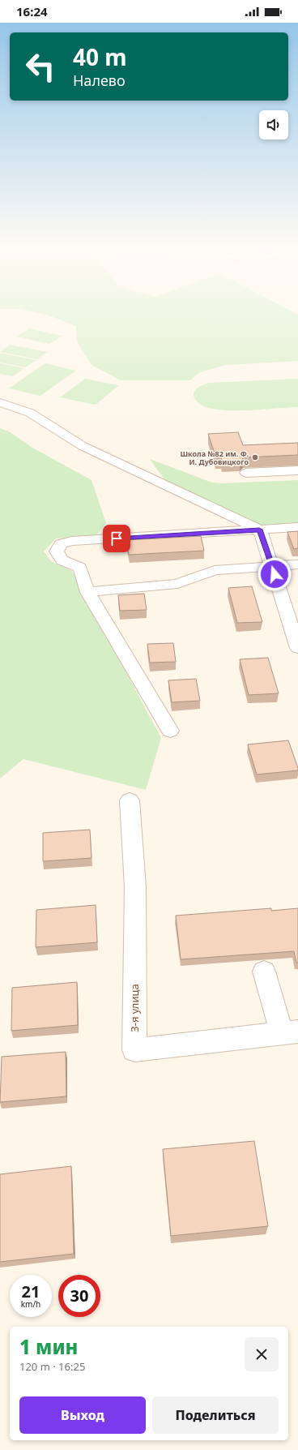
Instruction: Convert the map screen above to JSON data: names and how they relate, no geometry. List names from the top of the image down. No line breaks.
{"streets":{"street":["3-я улица"]},"places":["Школа №82 им. Ф. И. Дубовицкого"],"page":{"status":"16:24","turn":["40 m","Налево"],"speed":"21 km/h","limit":"30","heading":["1 мин","120 m · 16:25"],"buttons":["Выход","Поделиться"]}}
